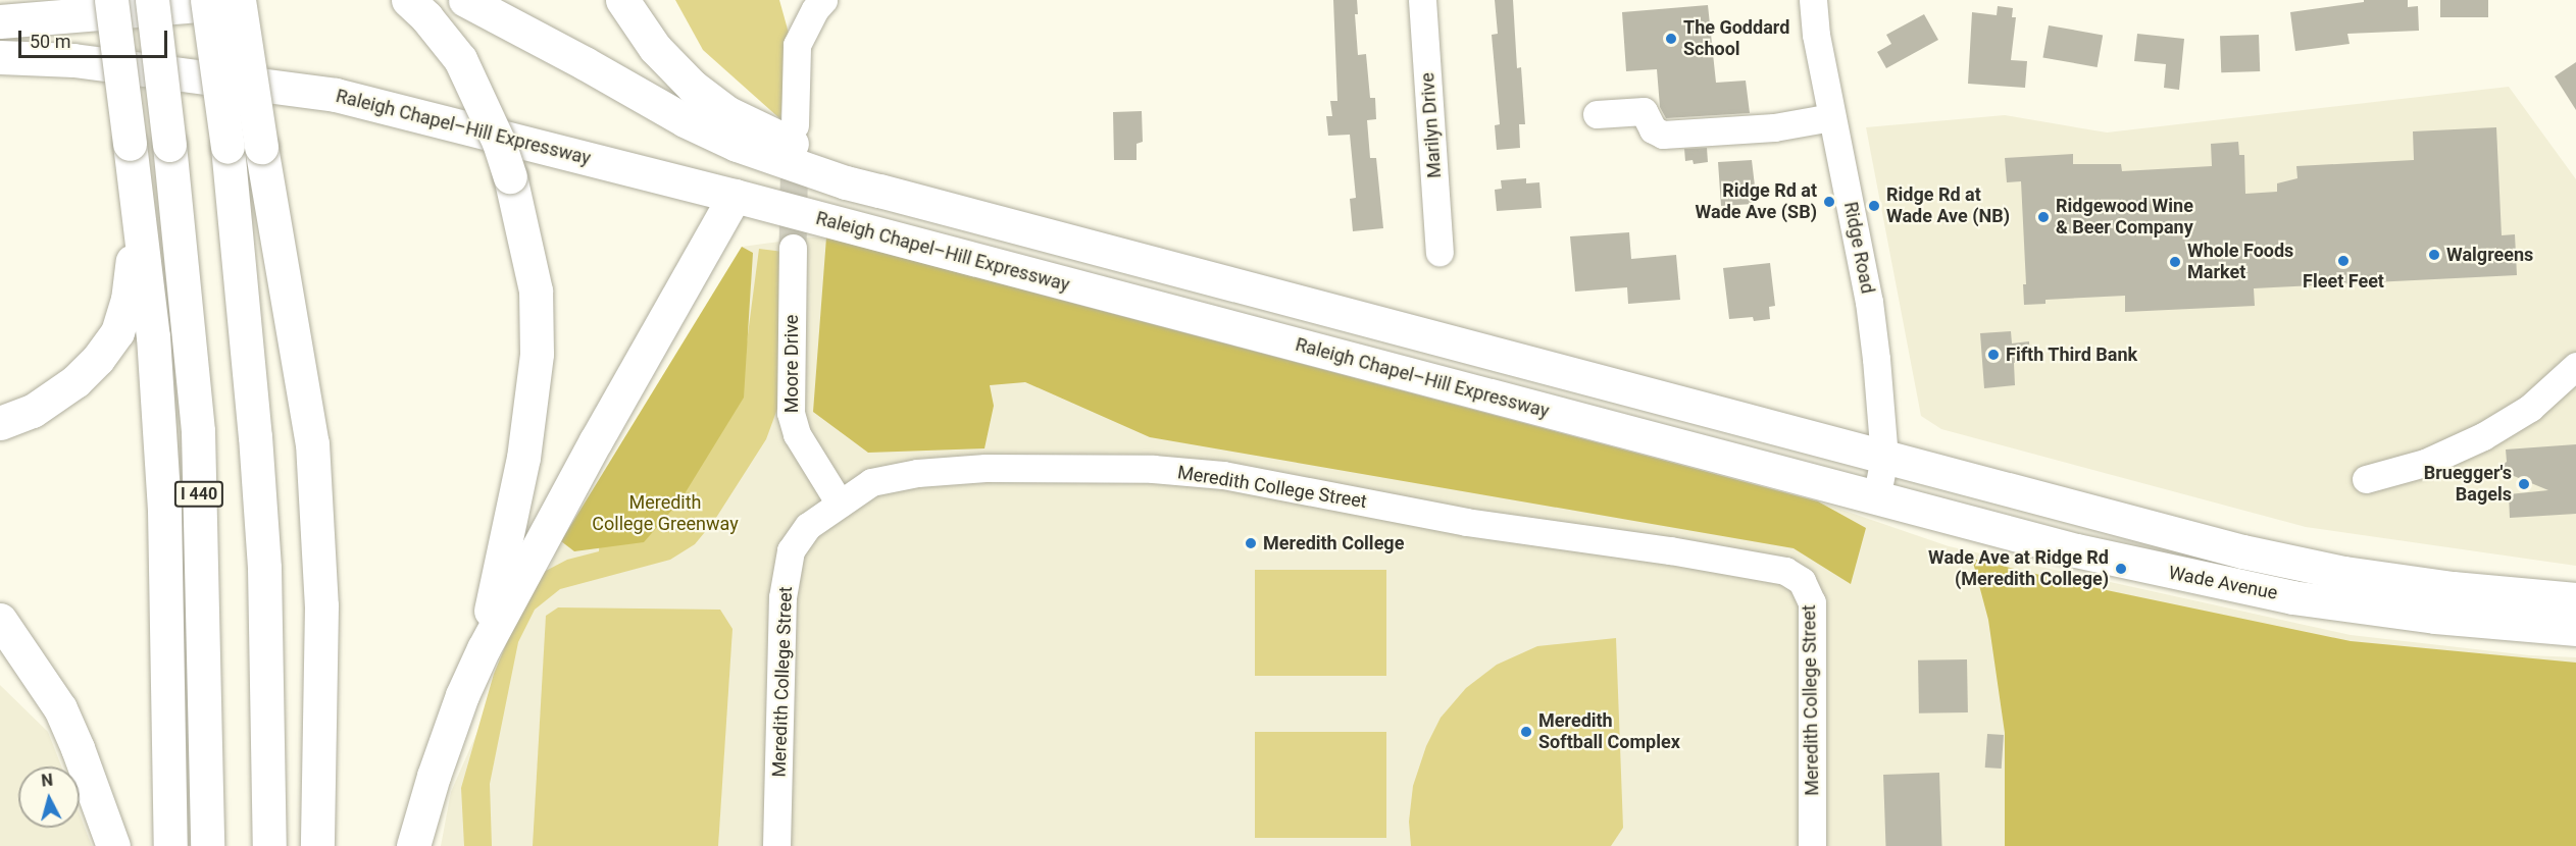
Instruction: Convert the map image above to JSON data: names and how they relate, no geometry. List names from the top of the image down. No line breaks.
{"streets":{"main road":["Raleigh Chapel–Hill Expressway","I 440","Wade Avenue"],"street":["Marilyn Drive","Ridge Road","Moore Drive","Meredith College Street"]},"crossings":[["Raleigh Chapel–Hill Expressway","Ridge Road"],["Raleigh Chapel–Hill Expressway","Wade Avenue"],["Ridge Road","Wade Avenue"],["Moore Drive","Meredith College Street"]],"parks":["Meredith College Greenway"],"places":["The Goddard School","Ridge Rd at Wade Ave (SB)","Ridge Rd at Wade Ave (NB)","Ridgewood Wine & Beer Company","Walgreens","Fleet Feet","Whole Foods Market","Fifth Third Bank","Bruegger's Bagels","Meredith College","Wade Ave at Ridge Rd (Meredith College)","Meredith Softball Complex"],"scale_bar":"50 m","north":"top"}
